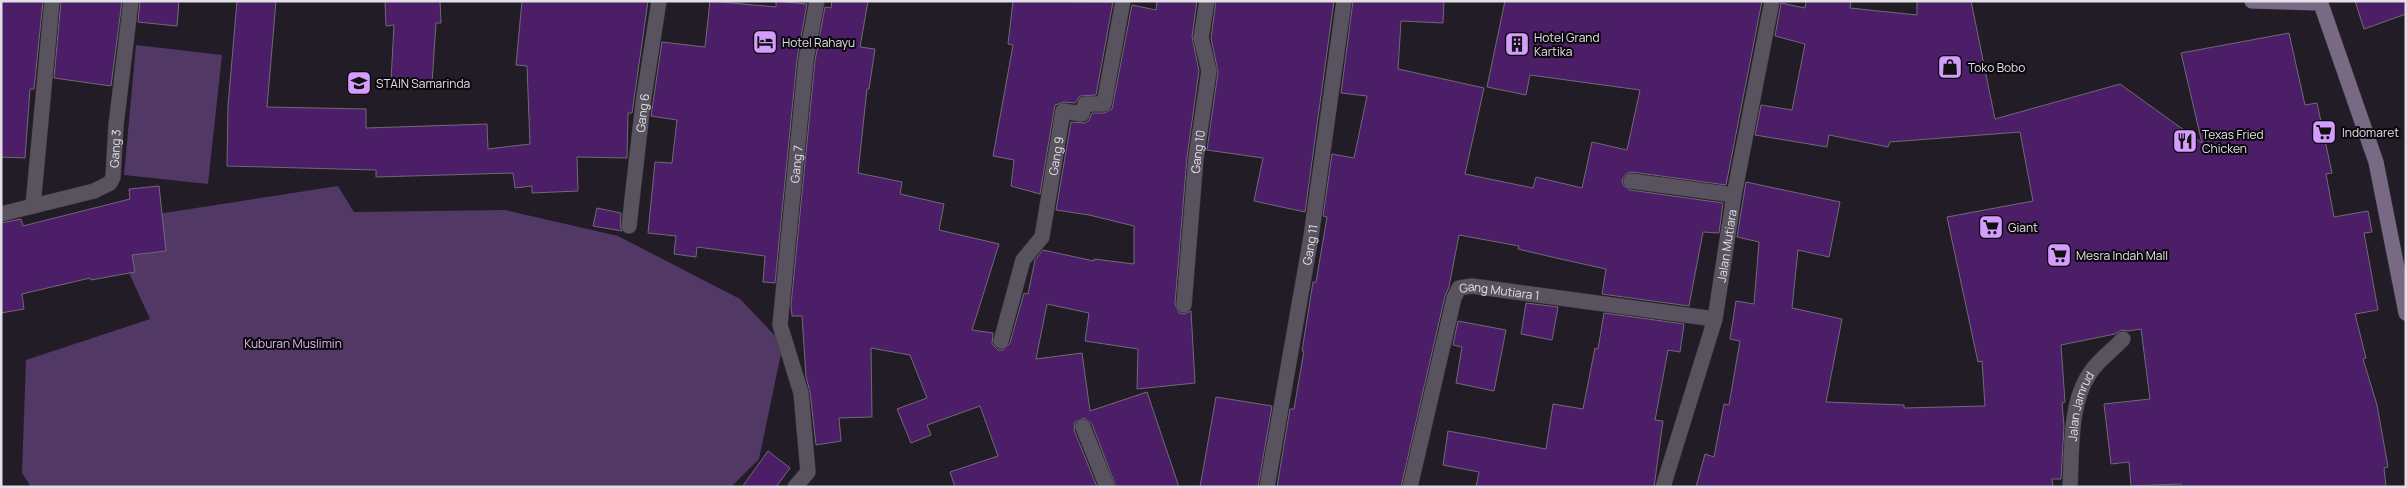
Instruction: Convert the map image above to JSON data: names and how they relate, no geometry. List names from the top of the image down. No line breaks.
{"streets":{"street":["Gang 6","Gang 3","Gang 10","Gang 9","Gang 7","Gang 11","Jalan Mutiara","Gang Mutiara 1","Jalan Jamrud"]},"crossings":[["Jalan Mutiara","Gang Mutiara 1"]],"parks":["Kuburan Muslimin"],"places":{"hotel":["Hotel Rahayu"],"building":["Hotel Grand Kartika"],"shop":["Toko Bobo"],"school or university":["STAIN Samarinda"],"supermarket":["Indomaret","Giant","Mesra Indah Mall"],"restaurant":["Texas Fried Chicken"]}}
